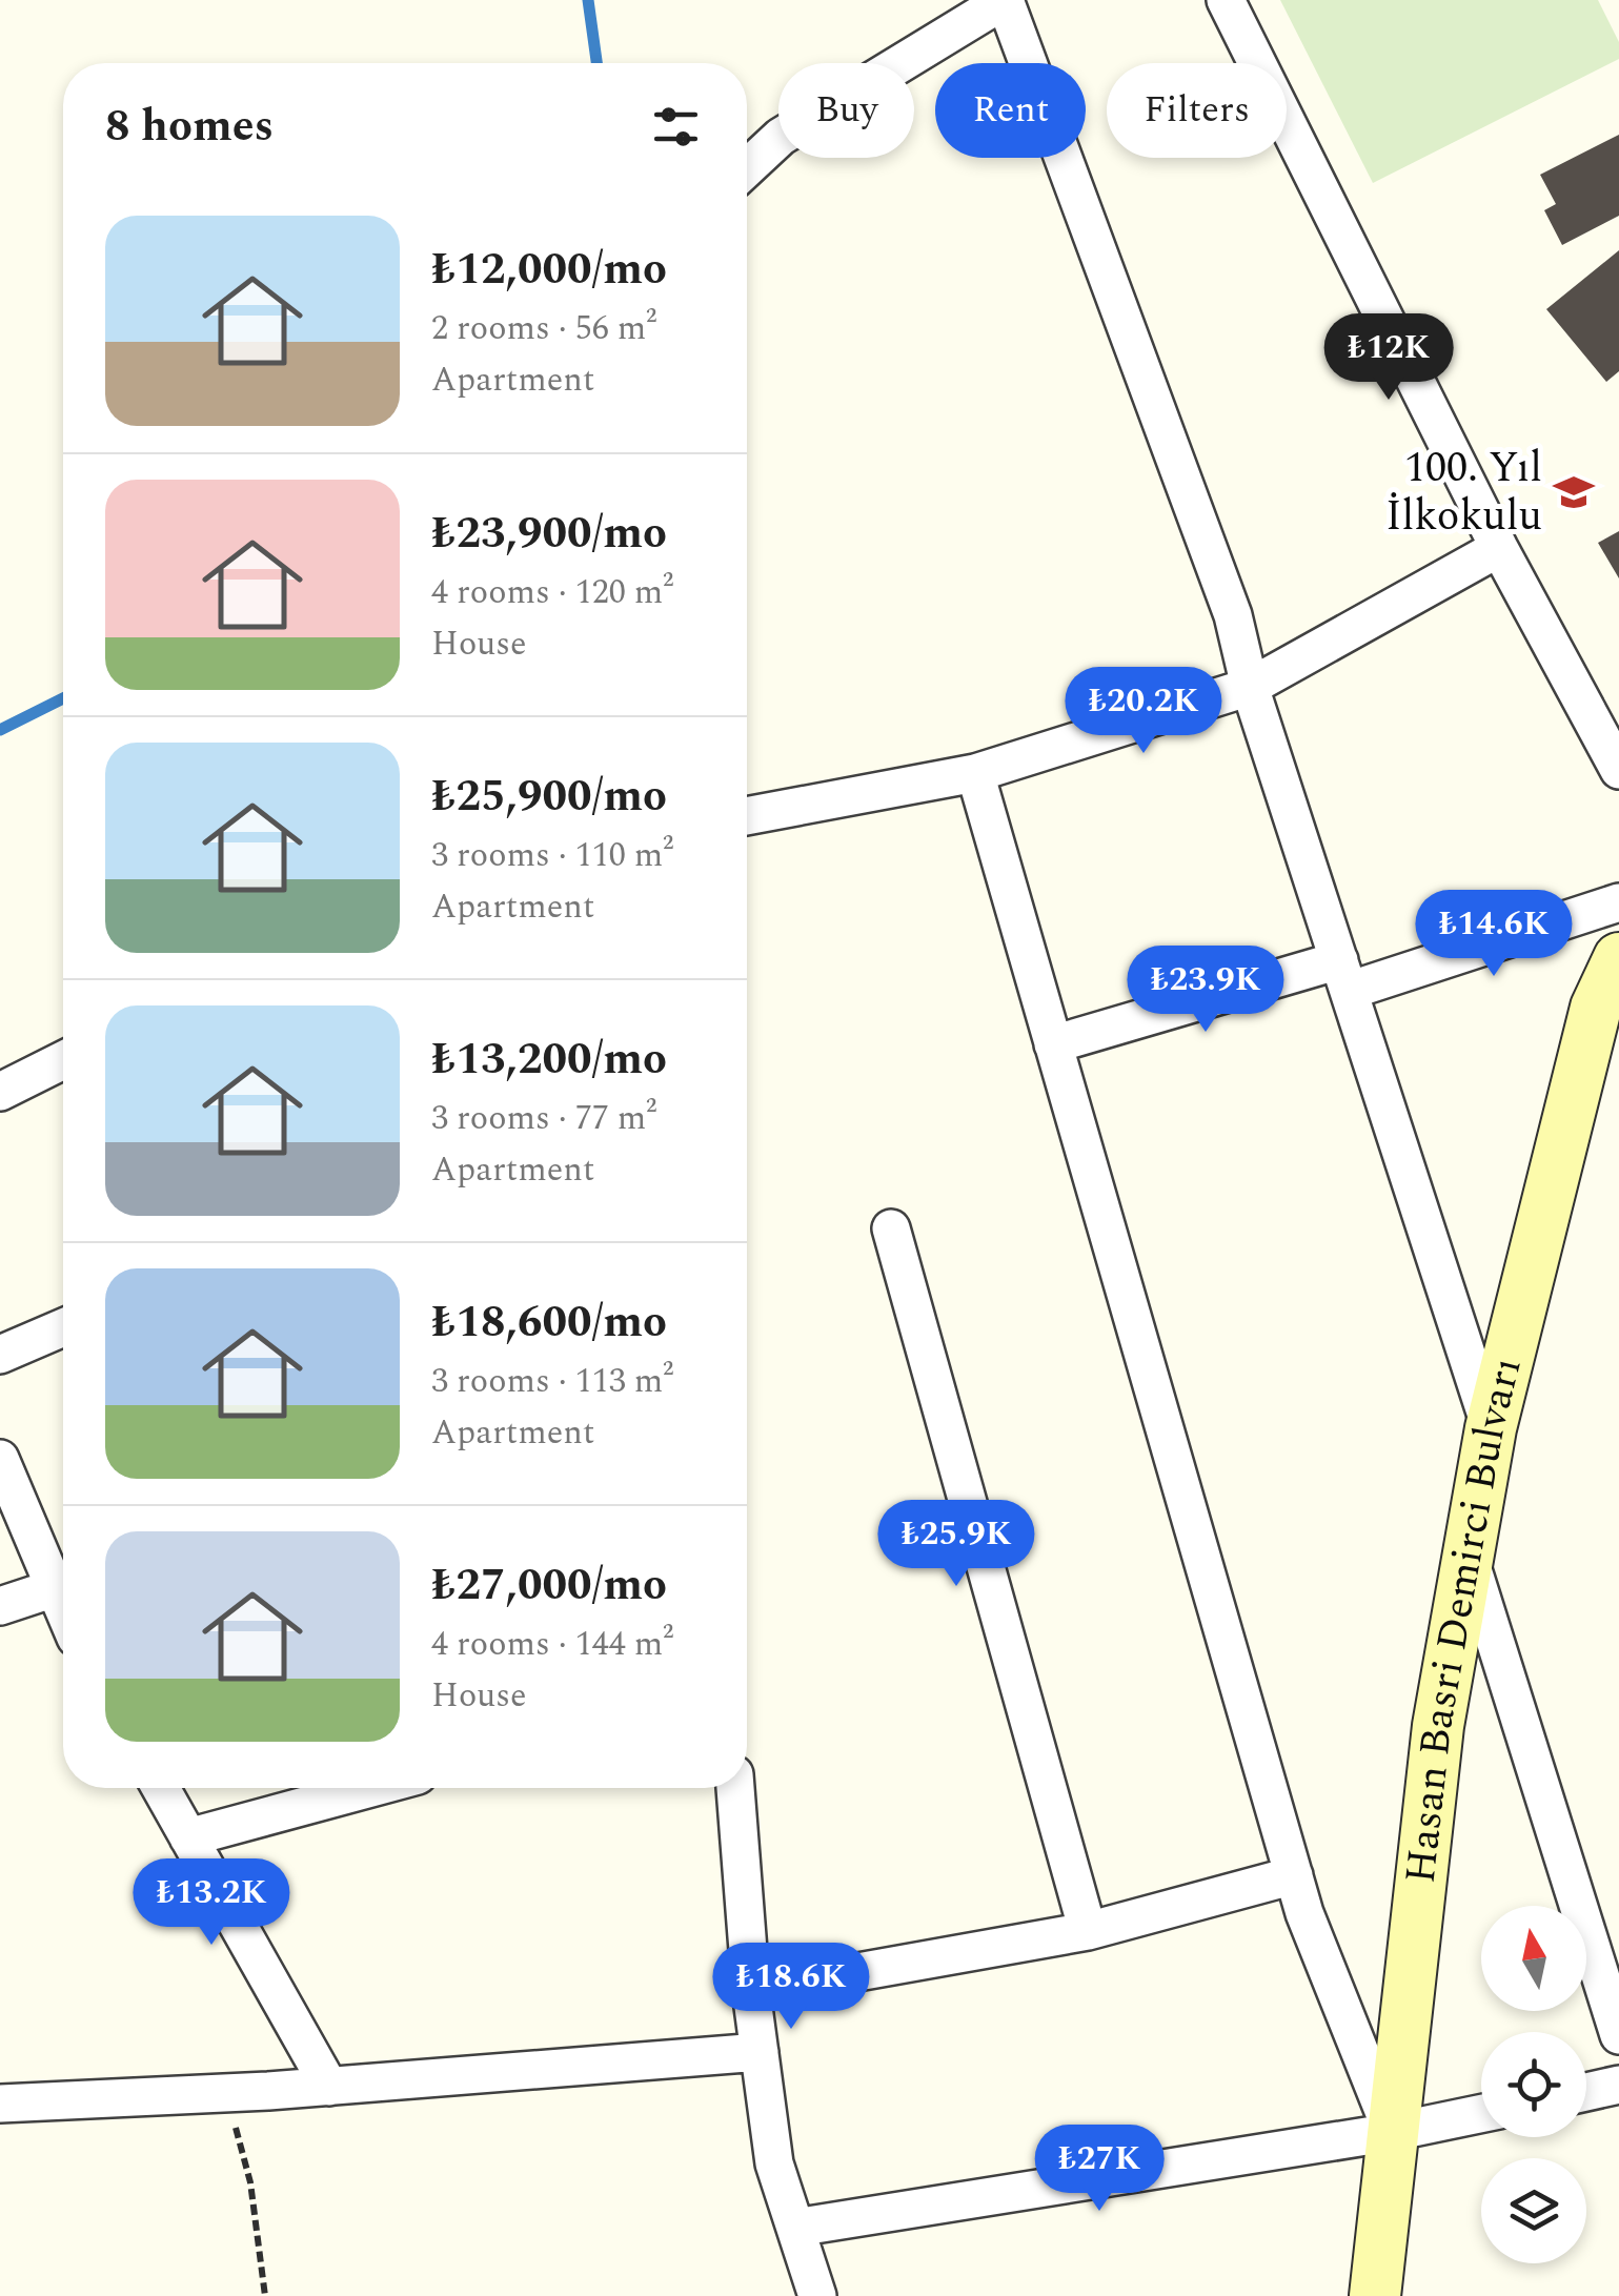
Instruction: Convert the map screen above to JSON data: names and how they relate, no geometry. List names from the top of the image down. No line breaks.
{"streets":{"main road":["Hasan Basri Demirci Bulvarı"]},"places":{"school or university":["100. Yıl İlkokulu"]},"north":"top","page":{"chip":["Buy","Rent","Filters"],"heading":"8 homes","list":[{"name":"₺12,000/mo","note":"2 rooms · 56 m² · Apartment"},{"name":"₺23,900/mo","note":"4 rooms · 120 m² · House"},{"name":"₺25,900/mo","note":"3 rooms · 110 m² · Apartment"},{"name":"₺13,200/mo","note":"3 rooms · 77 m² · Apartment"},{"name":"₺18,600/mo","note":"3 rooms · 113 m² · Apartment"},{"name":"₺27,000/mo","note":"4 rooms · 144 m² · House"}],"price":["₺12K","₺20.2K","₺14.6K","₺23.9K","₺25.9K","₺13.2K","₺18.6K","₺27K"]}}
